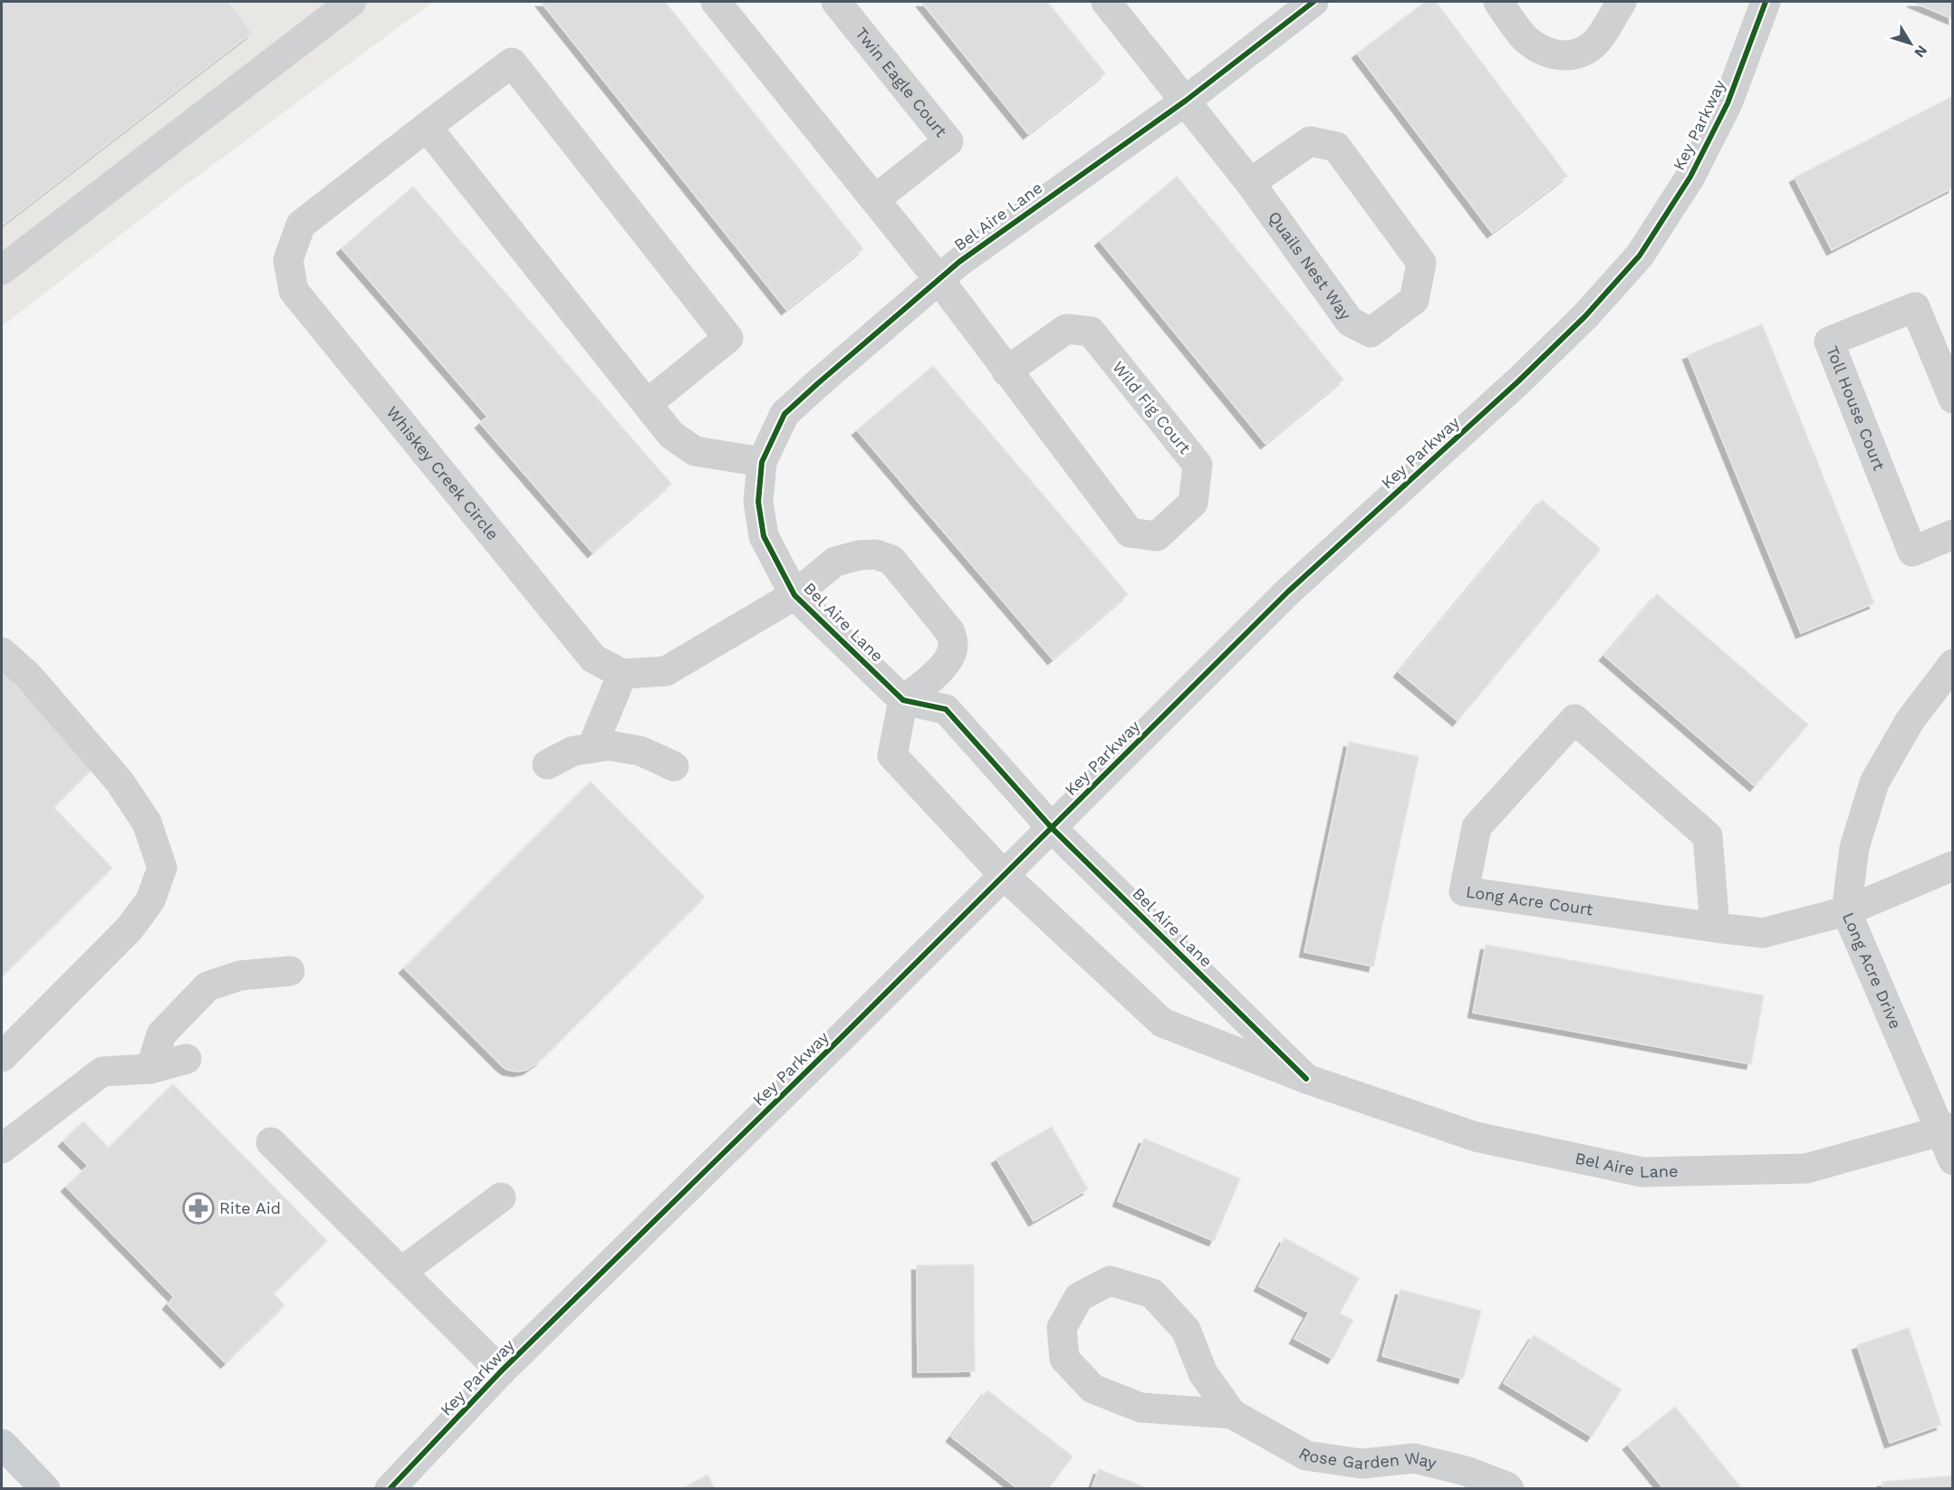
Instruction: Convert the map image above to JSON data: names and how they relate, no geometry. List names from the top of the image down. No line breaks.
{"streets":{"street":["Twin Eagle Court","Key Parkway","Bel Aire Lane","Quails Nest Way","Wild Fig Court","Toll House Court","Whiskey Creek Circle","Long Acre Court","Long Acre Drive","Rose Garden Way"]},"crossings":[["Key Parkway","Bel Aire Lane"],["Bel Aire Lane","Quails Nest Way"],["Bel Aire Lane","Wild Fig Court"],["Bel Aire Lane","Long Acre Drive"],["Long Acre Court","Long Acre Drive"]],"places":{"pharmacy":["Rite Aid"]},"north":"bottom right"}
